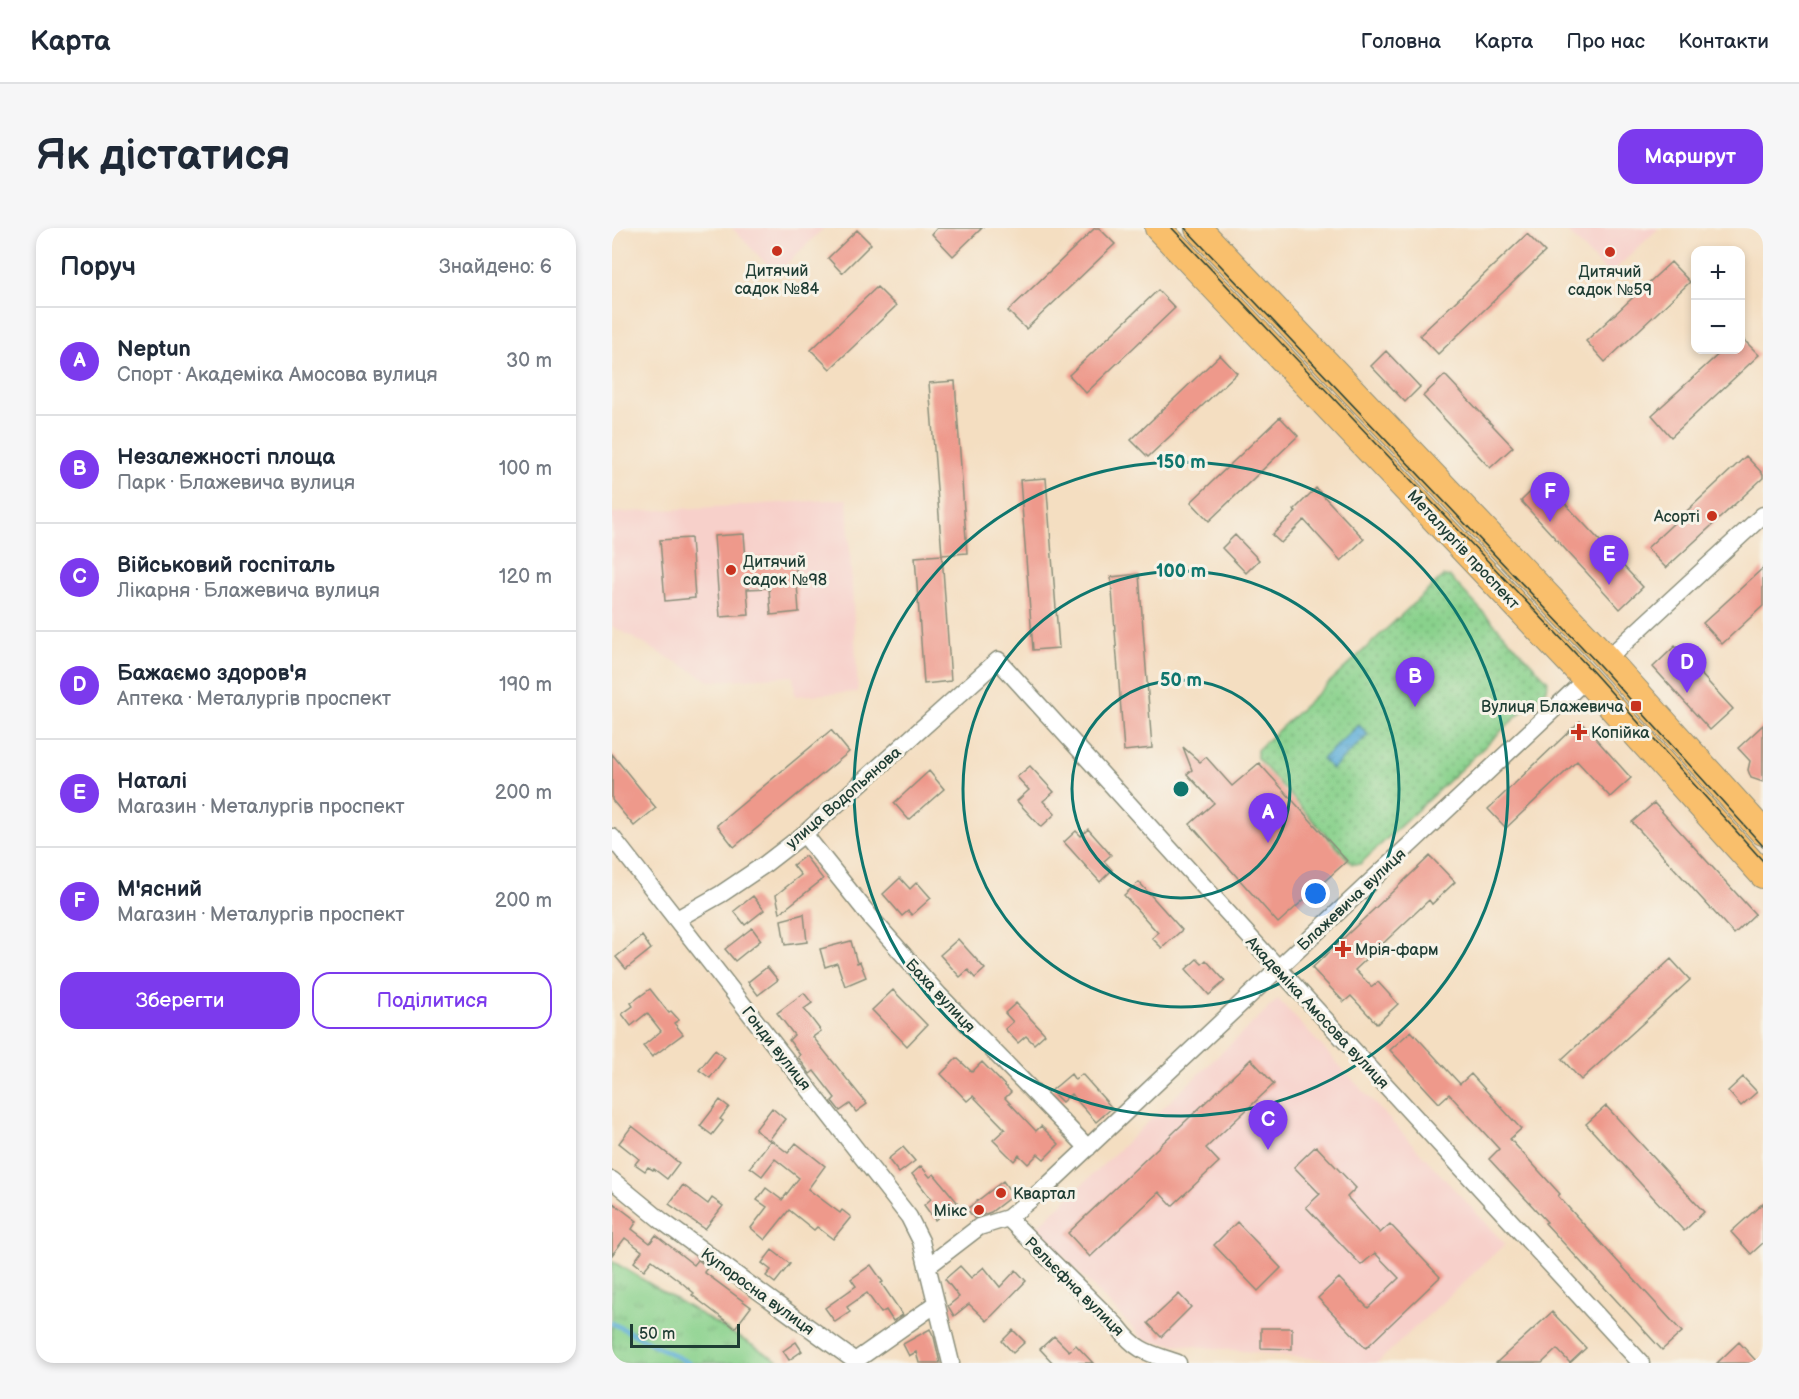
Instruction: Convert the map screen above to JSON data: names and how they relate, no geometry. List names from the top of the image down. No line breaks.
{"streets":{"main road":["Металургів проспект","Блажевича вулиця"],"street":["улица Водопьянова","Баха вулиця","Академіка Амосова вулиця","Гонди вулиця","Рельєфна вулиця","Купоросна вулиця"]},"crossings":[["Металургів проспект","Блажевича вулиця"],["улица Водопьянова","Баха вулиця"],["улица Водопьянова","Академіка Амосова вулиця"],["улица Водопьянова","Гонди вулиця"],["Блажевича вулиця","Баха вулиця"],["Блажевича вулиця","Академіка Амосова вулиця"],["Блажевича вулиця","Гонди вулиця"],["Блажевича вулиця","Рельєфна вулиця"]],"places":{"other":["Дитячий садок №84","Дитячий садок №59","Асорті","Дитячий садок №98","Квартал","Мікс"],"transit":["Вулиця Блажевича"],"health":["Копійка","Мрія-фарм"]},"scale_bar":"50 m","page":{"header":"Карта","nav":["Головна","Карта","Про нас","Контакти"],"buttons":["Маршрут",["Зберегти","Поділитися"]],"title":"Як дістатися","heading":["Поруч","Знайдено: 6"],"map_buttons":["+","−"],"list":[{"mark":"A","name":"Neptun","note":"Спорт · Академіка Амосова вулиця","value":"30 m"},{"mark":"B","name":"Незалежності площа","note":"Парк · Блажевича вулиця","value":"100 m"},{"mark":"C","name":"Військовий госпіталь","note":"Лікарня · Блажевича вулиця","value":"120 m"},{"mark":"D","name":"Бажаємо здоров'я","note":"Аптека · Металургів проспект","value":"190 m"},{"mark":"E","name":"Наталі","note":"Магазин · Металургів проспект","value":"200 m"},{"mark":"F","name":"М'ясний","note":"Магазин · Металургів проспект","value":"200 m"}],"pins":["F","E","D","B","A","C"],"scale":"50 m"},"rings":["150 m","100 m","50 m"]}
